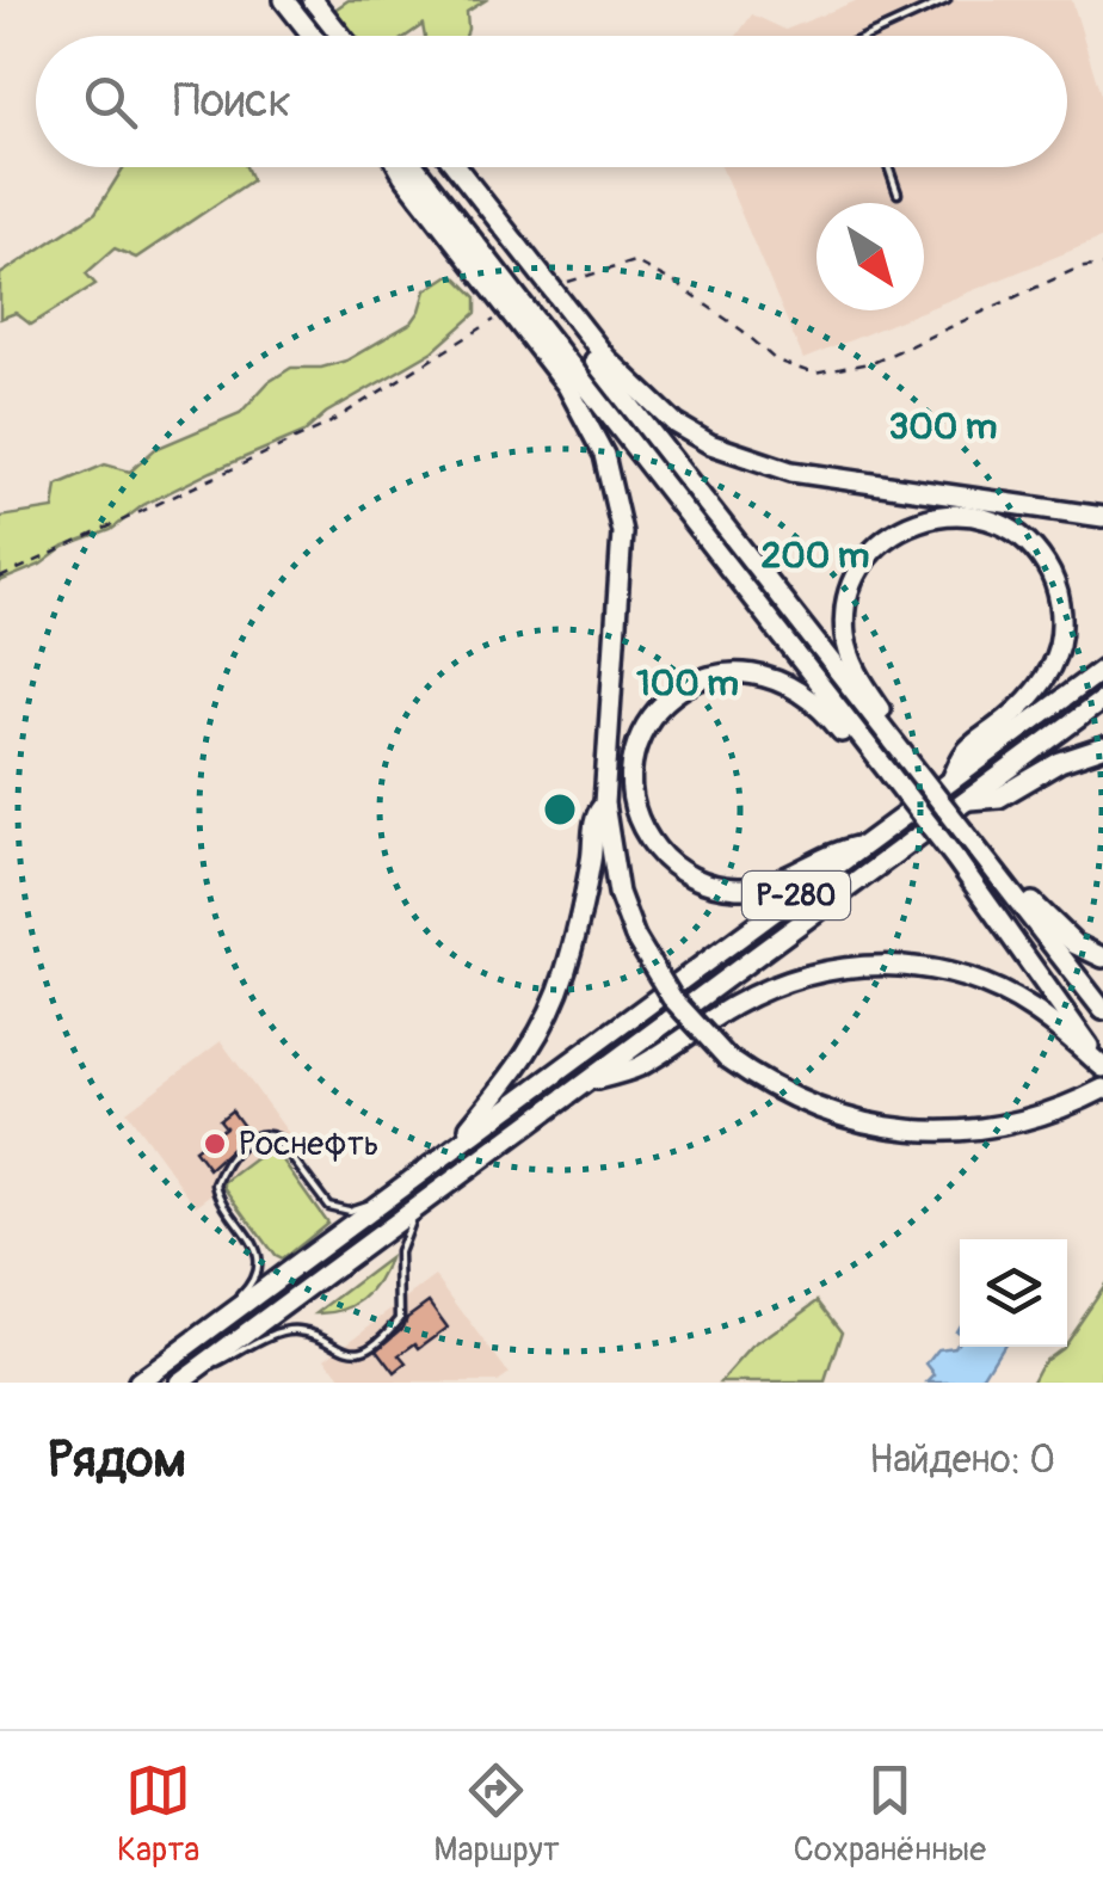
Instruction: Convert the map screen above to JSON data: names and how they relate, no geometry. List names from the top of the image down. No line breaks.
{"streets":{"highway":["Р-280"]},"places":["Роснефть"],"north":"bottom right","page":{"search":"Поиск","heading":["Рядом","Найдено: 0"],"nav":["Карта","Маршрут","Сохранённые"]},"rings":["300 m","200 m","100 m"]}
